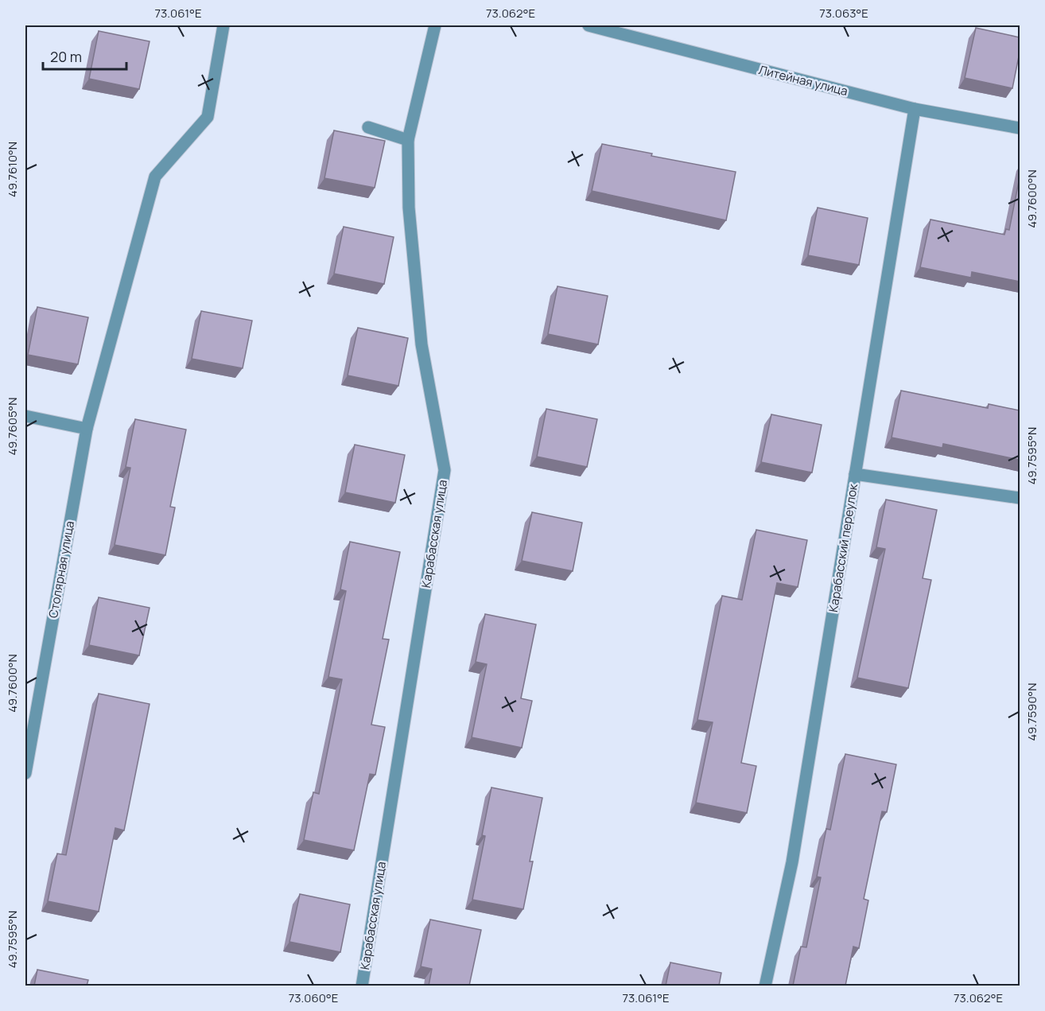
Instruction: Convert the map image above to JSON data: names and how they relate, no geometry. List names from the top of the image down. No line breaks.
{"streets":{"street":["Литейная улица","Карабасская улица","Карабасский переулок","Столярная улица"]},"crossings":[["Литейная улица","Карабасский переулок"]],"scale_bar":"20 m","coordinates":["73.061°E","73.062°E","73.063°E","49.7610°N","49.7600°N","49.7605°N","49.7595°N","49.7590°N","73.060°E"]}
